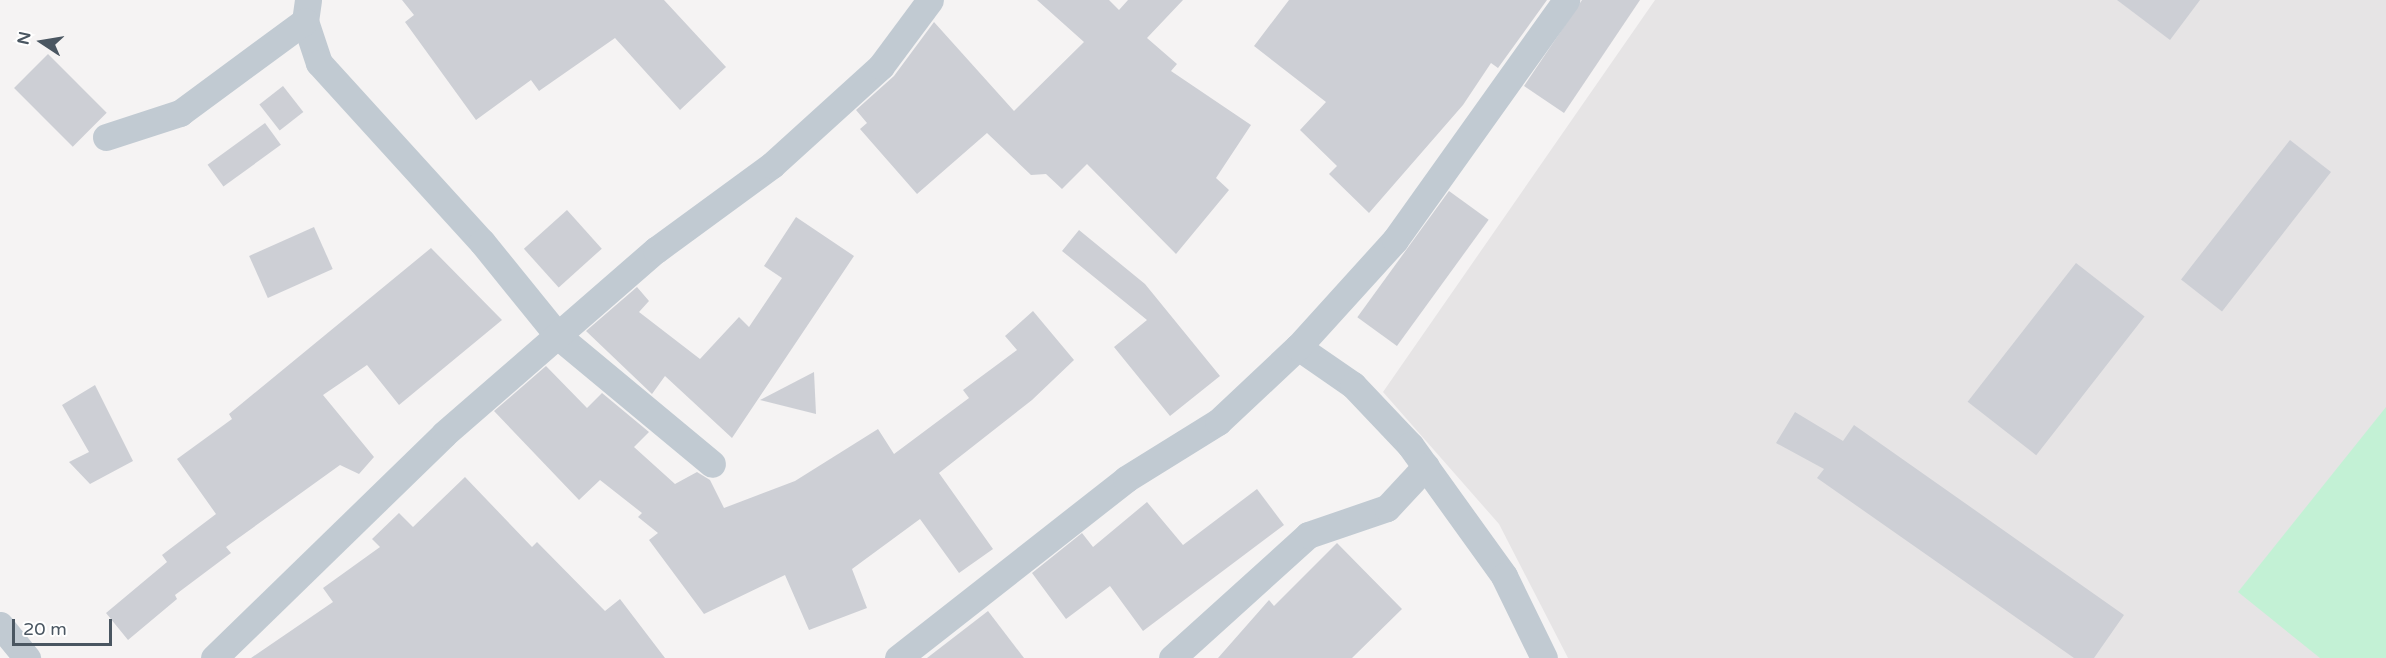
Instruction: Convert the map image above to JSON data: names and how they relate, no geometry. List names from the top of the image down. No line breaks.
{"scale_bar":"20 m","north":"left"}
